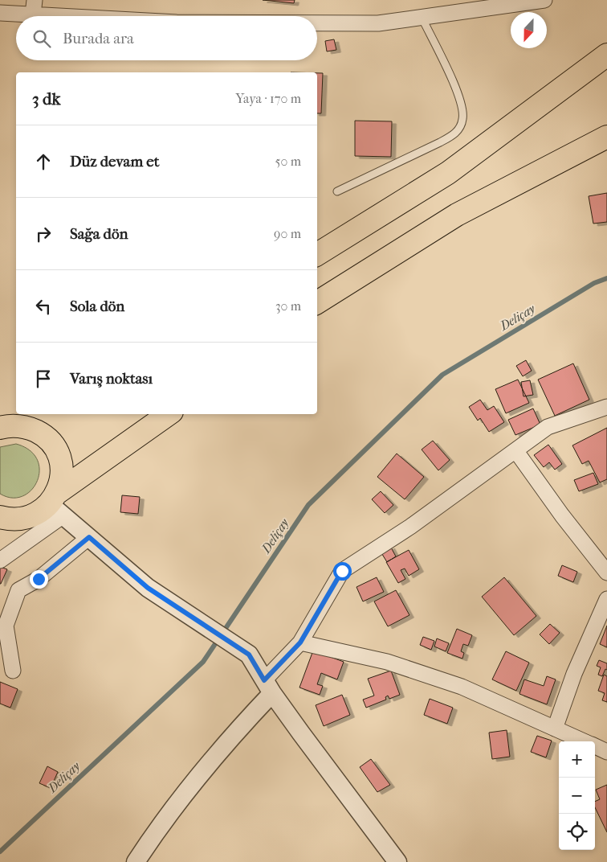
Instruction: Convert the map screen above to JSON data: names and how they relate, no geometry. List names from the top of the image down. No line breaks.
{"water":["Deliçay"],"north":"bottom","page":{"search":"Burada ara","heading":["3 dk","Yaya · 170 m"],"list":[["Düz devam et","50 m"],["Sağa dön","90 m"],["Sola dön","30 m"],"Varış noktası"],"map_buttons":["+","−"]}}
